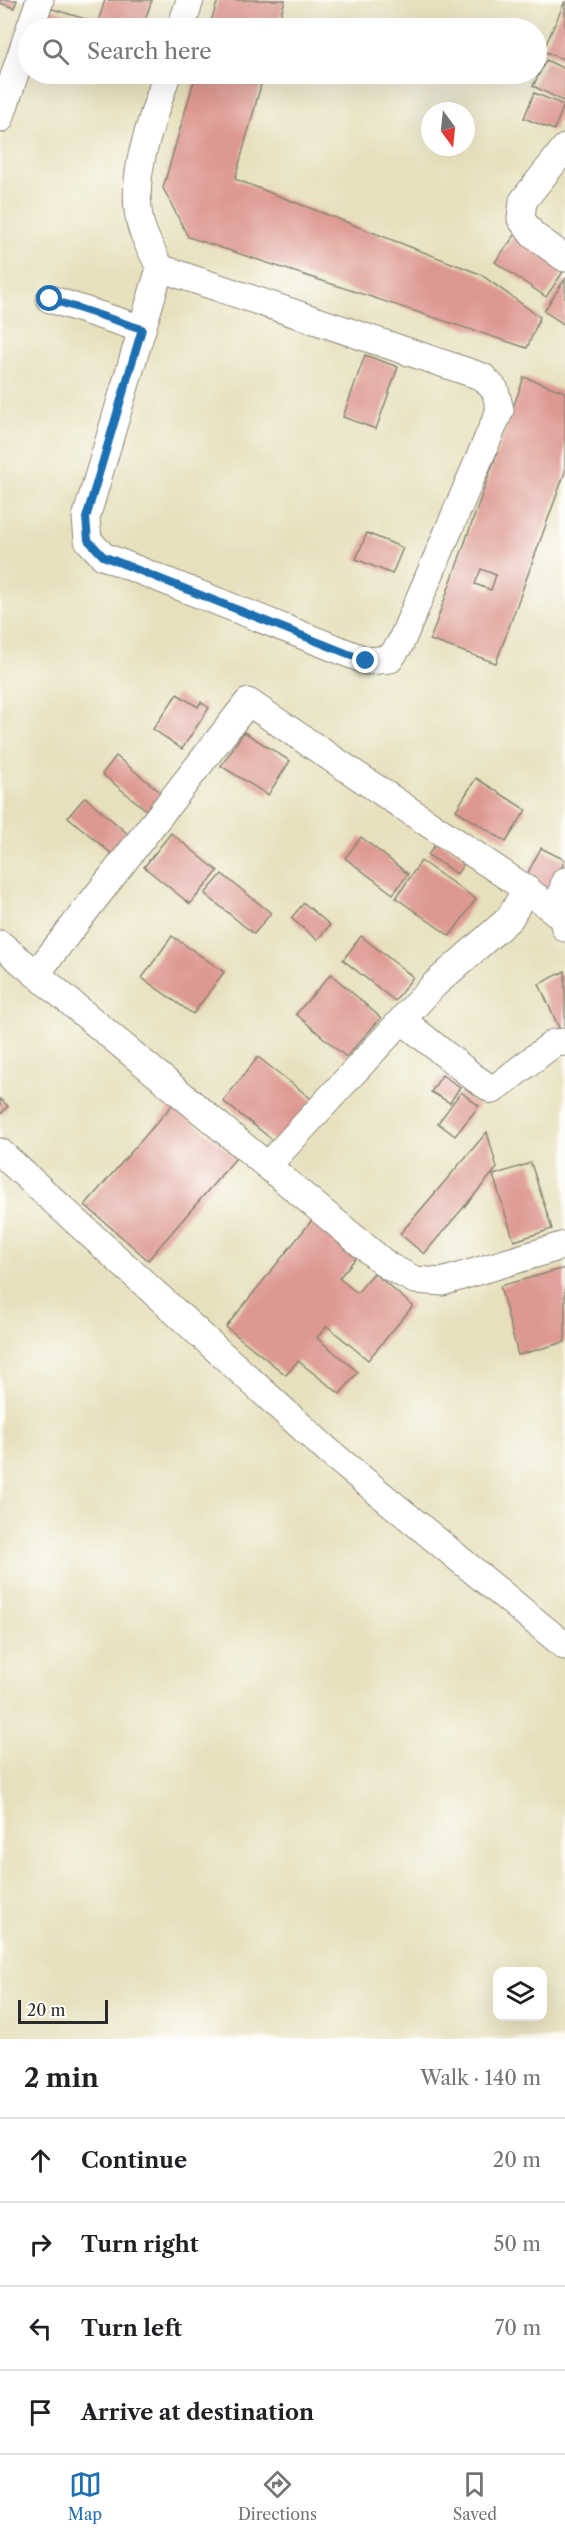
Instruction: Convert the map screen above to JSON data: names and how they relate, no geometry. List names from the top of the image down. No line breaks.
{"scale_bar":"20 m","north":"bottom","page":{"search":"Search here","scale":"20 m","heading":["2 min","Walk · 140 m"],"list":[["Continue","20 m"],["Turn right","50 m"],["Turn left","70 m"],"Arrive at destination"],"nav":["Map","Directions","Saved"]}}
